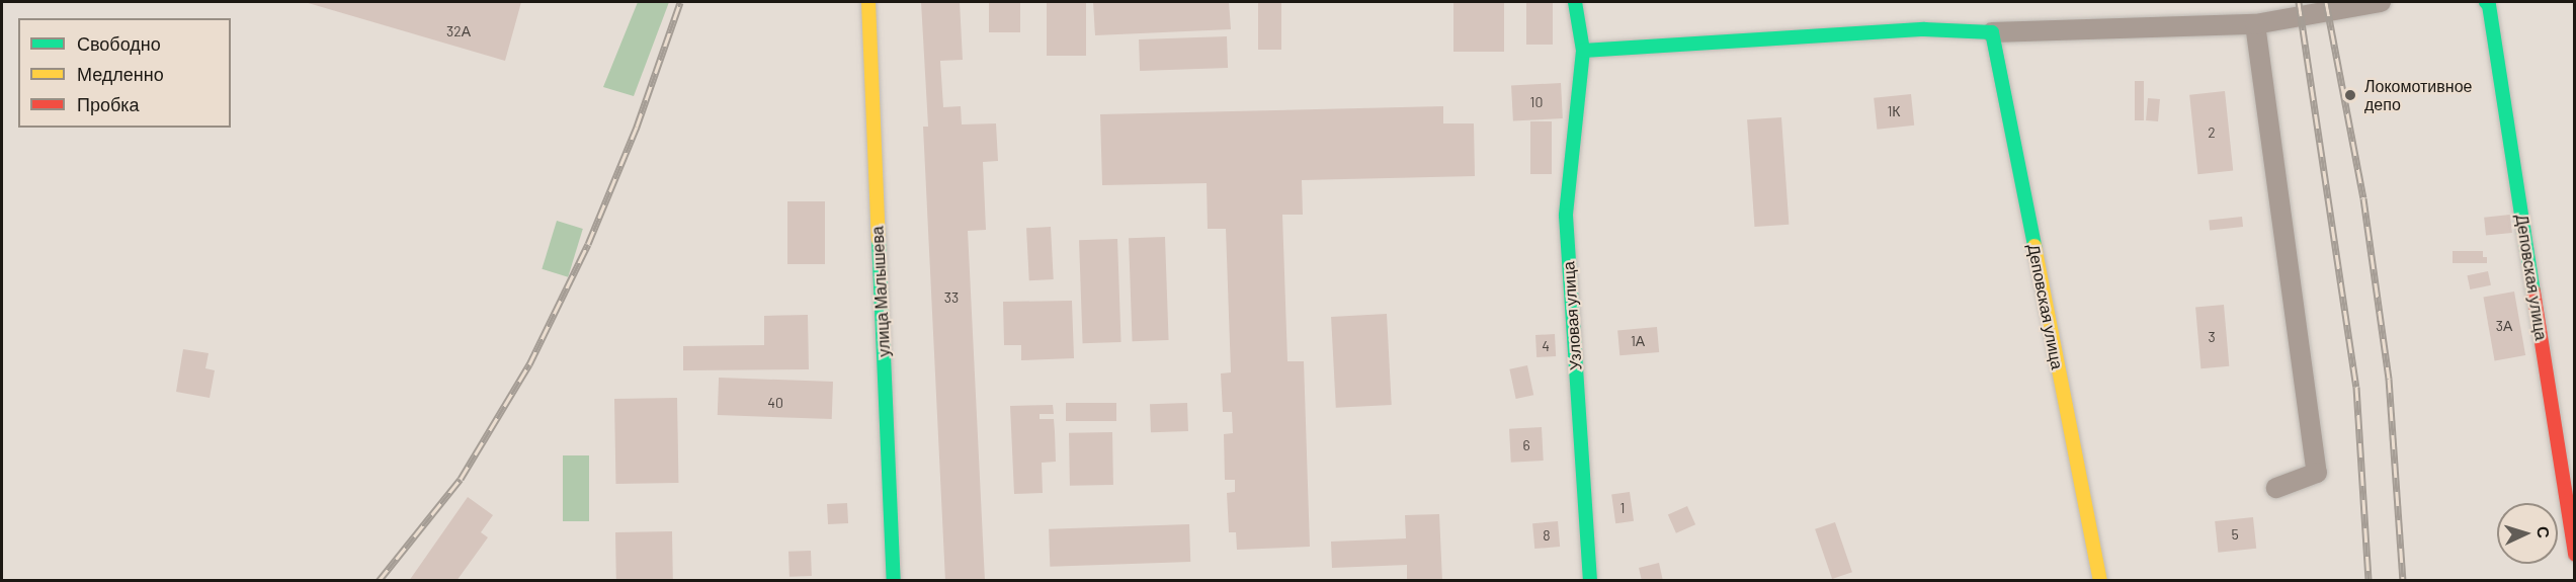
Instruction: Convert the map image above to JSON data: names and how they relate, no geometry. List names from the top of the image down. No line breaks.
{"streets":{"street":["Деповская улица","улица Малышева","Узловая улица"]},"places":["Локомотивное депо"],"house_numbers":["32А","10","1К","2","33","3А","3","1А","4","40","6","1","5","8"],"legend":["Свободно","Медленно","Пробка"],"north":"right"}
